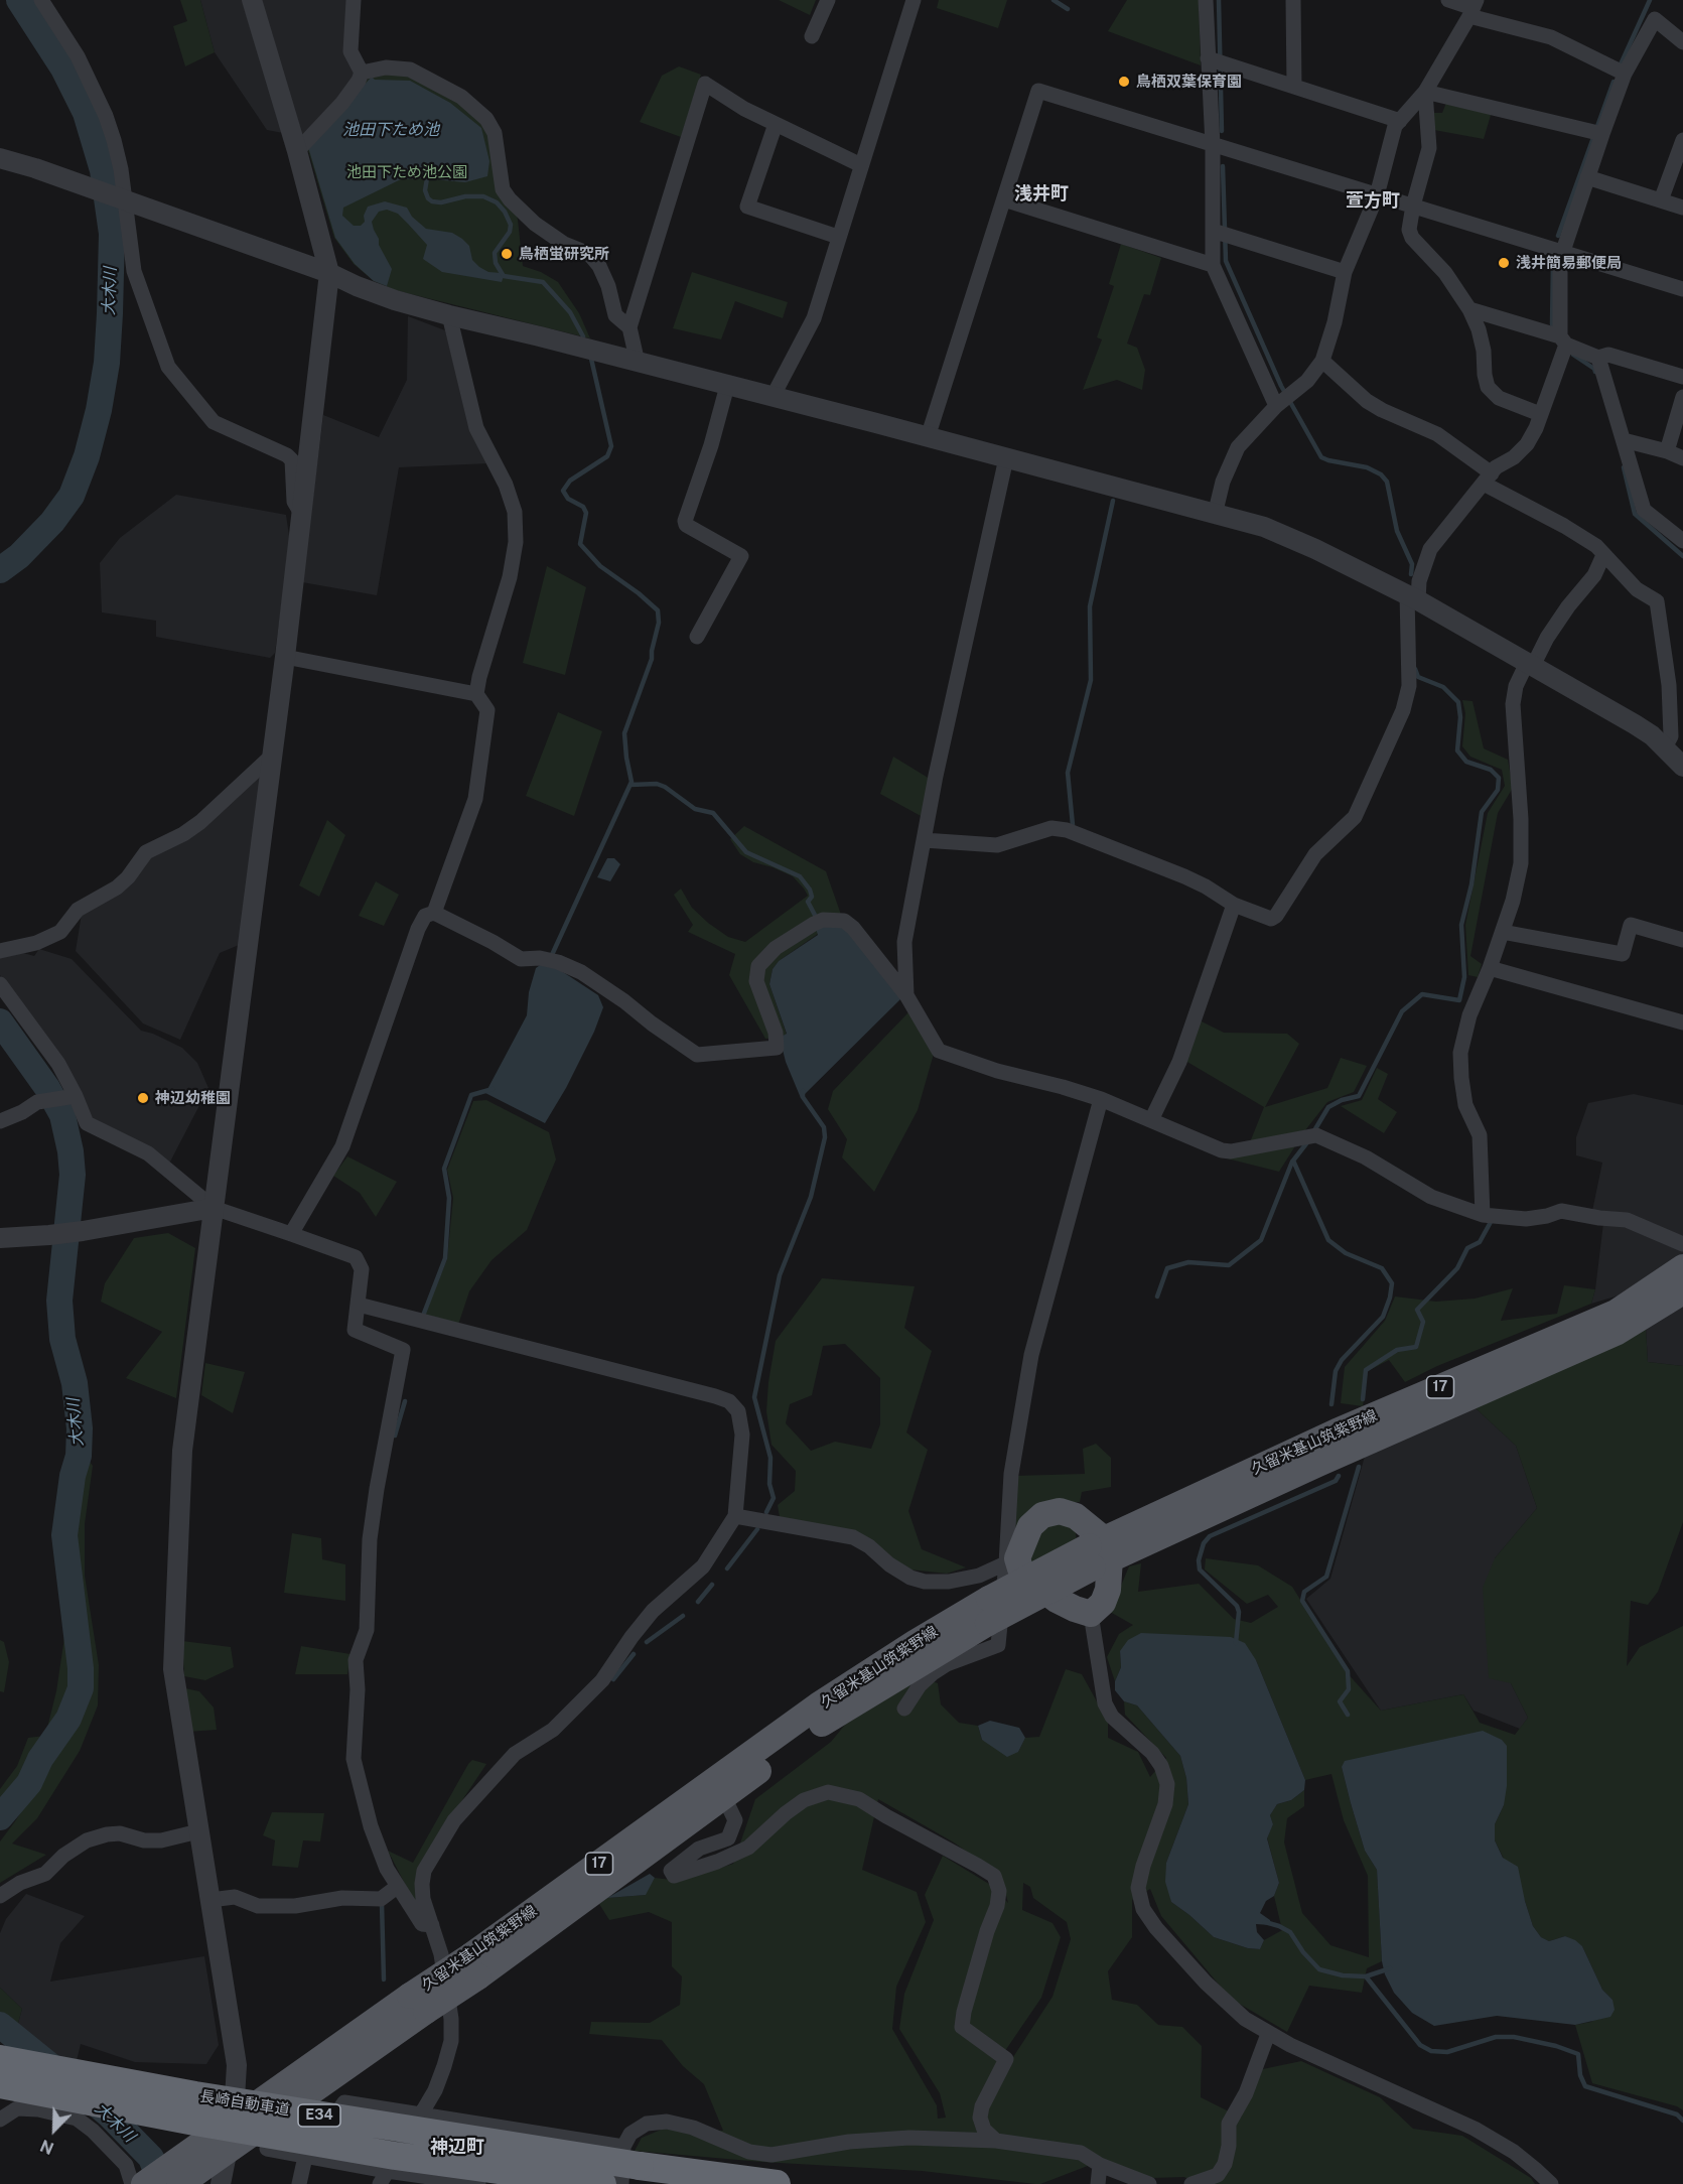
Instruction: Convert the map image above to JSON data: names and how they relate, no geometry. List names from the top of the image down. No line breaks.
{"streets":{"highway":["長崎自動車道","E34"],"main road":["17","久留米基山筑紫野線"]},"districts":["浅井町","萱方町","神辺町"],"water":["池田下ため池","大木川"],"parks":["池田下ため池公園"],"places":["鳥栖双葉保育園","鳥栖蛍研究所","浅井簡易郵便局","神辺幼稚園"],"north":"bottom left"}
